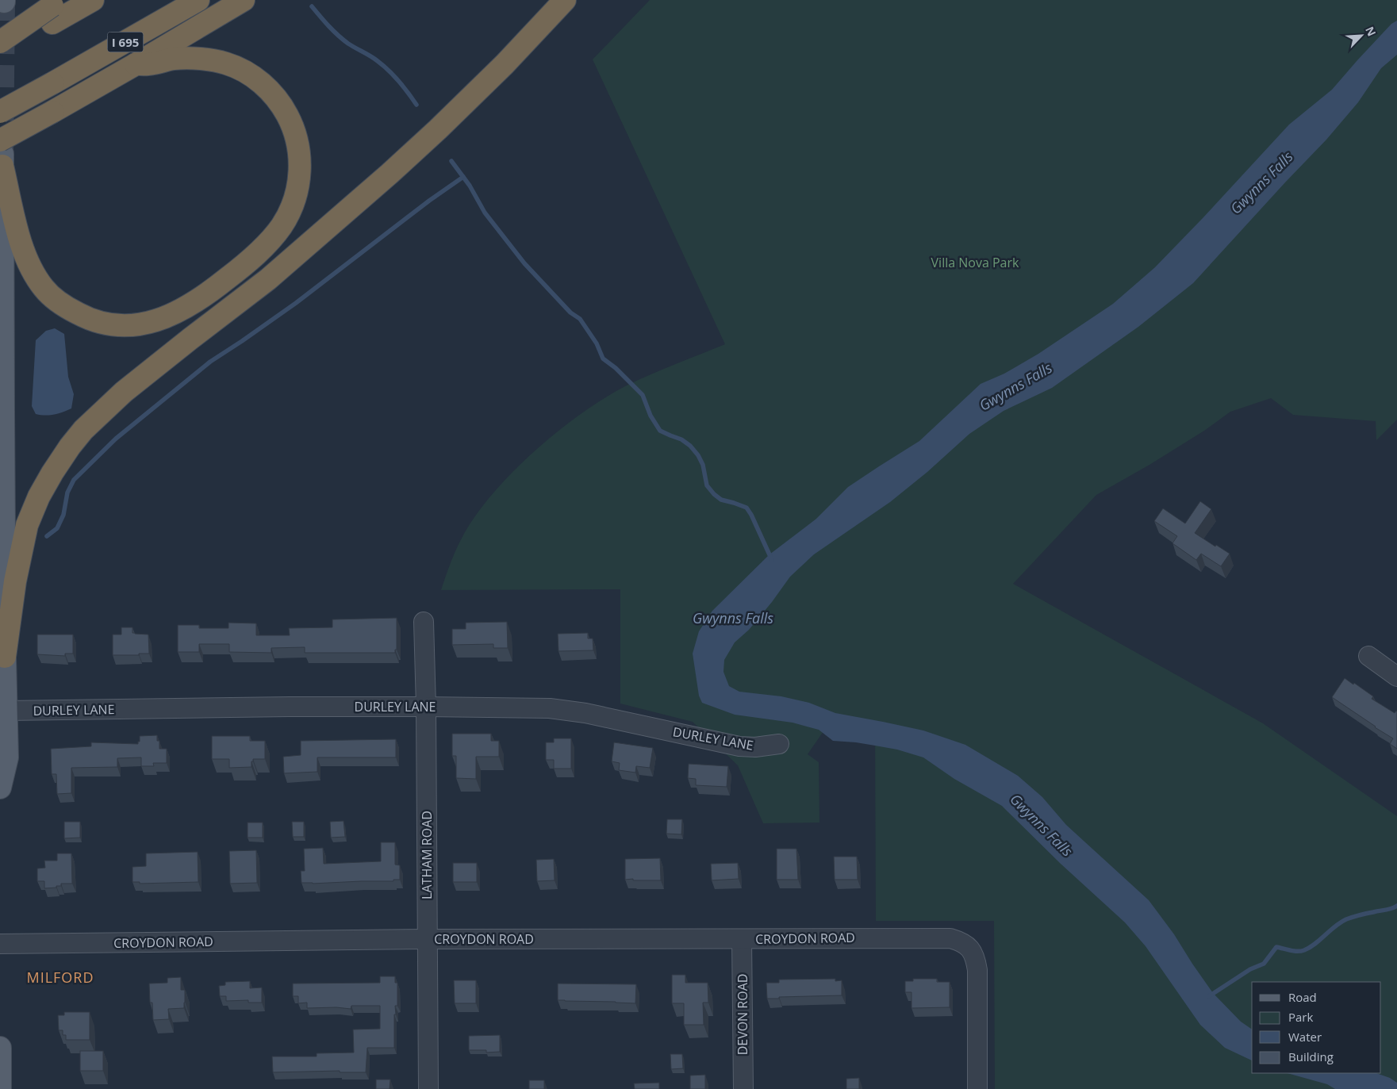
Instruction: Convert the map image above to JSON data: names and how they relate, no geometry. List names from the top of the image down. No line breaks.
{"streets":{"highway":["I 695"],"street":["DURLEY LANE","LATHAM ROAD","CROYDON ROAD","DEVON ROAD"]},"crossings":[["DURLEY LANE","LATHAM ROAD"],["LATHAM ROAD","CROYDON ROAD"],["CROYDON ROAD","DEVON ROAD"]],"districts":["MILFORD"],"water":["Gwynns Falls"],"parks":["Villa Nova Park"],"legend":["Road","Park","Water","Building"],"north":"top right"}
